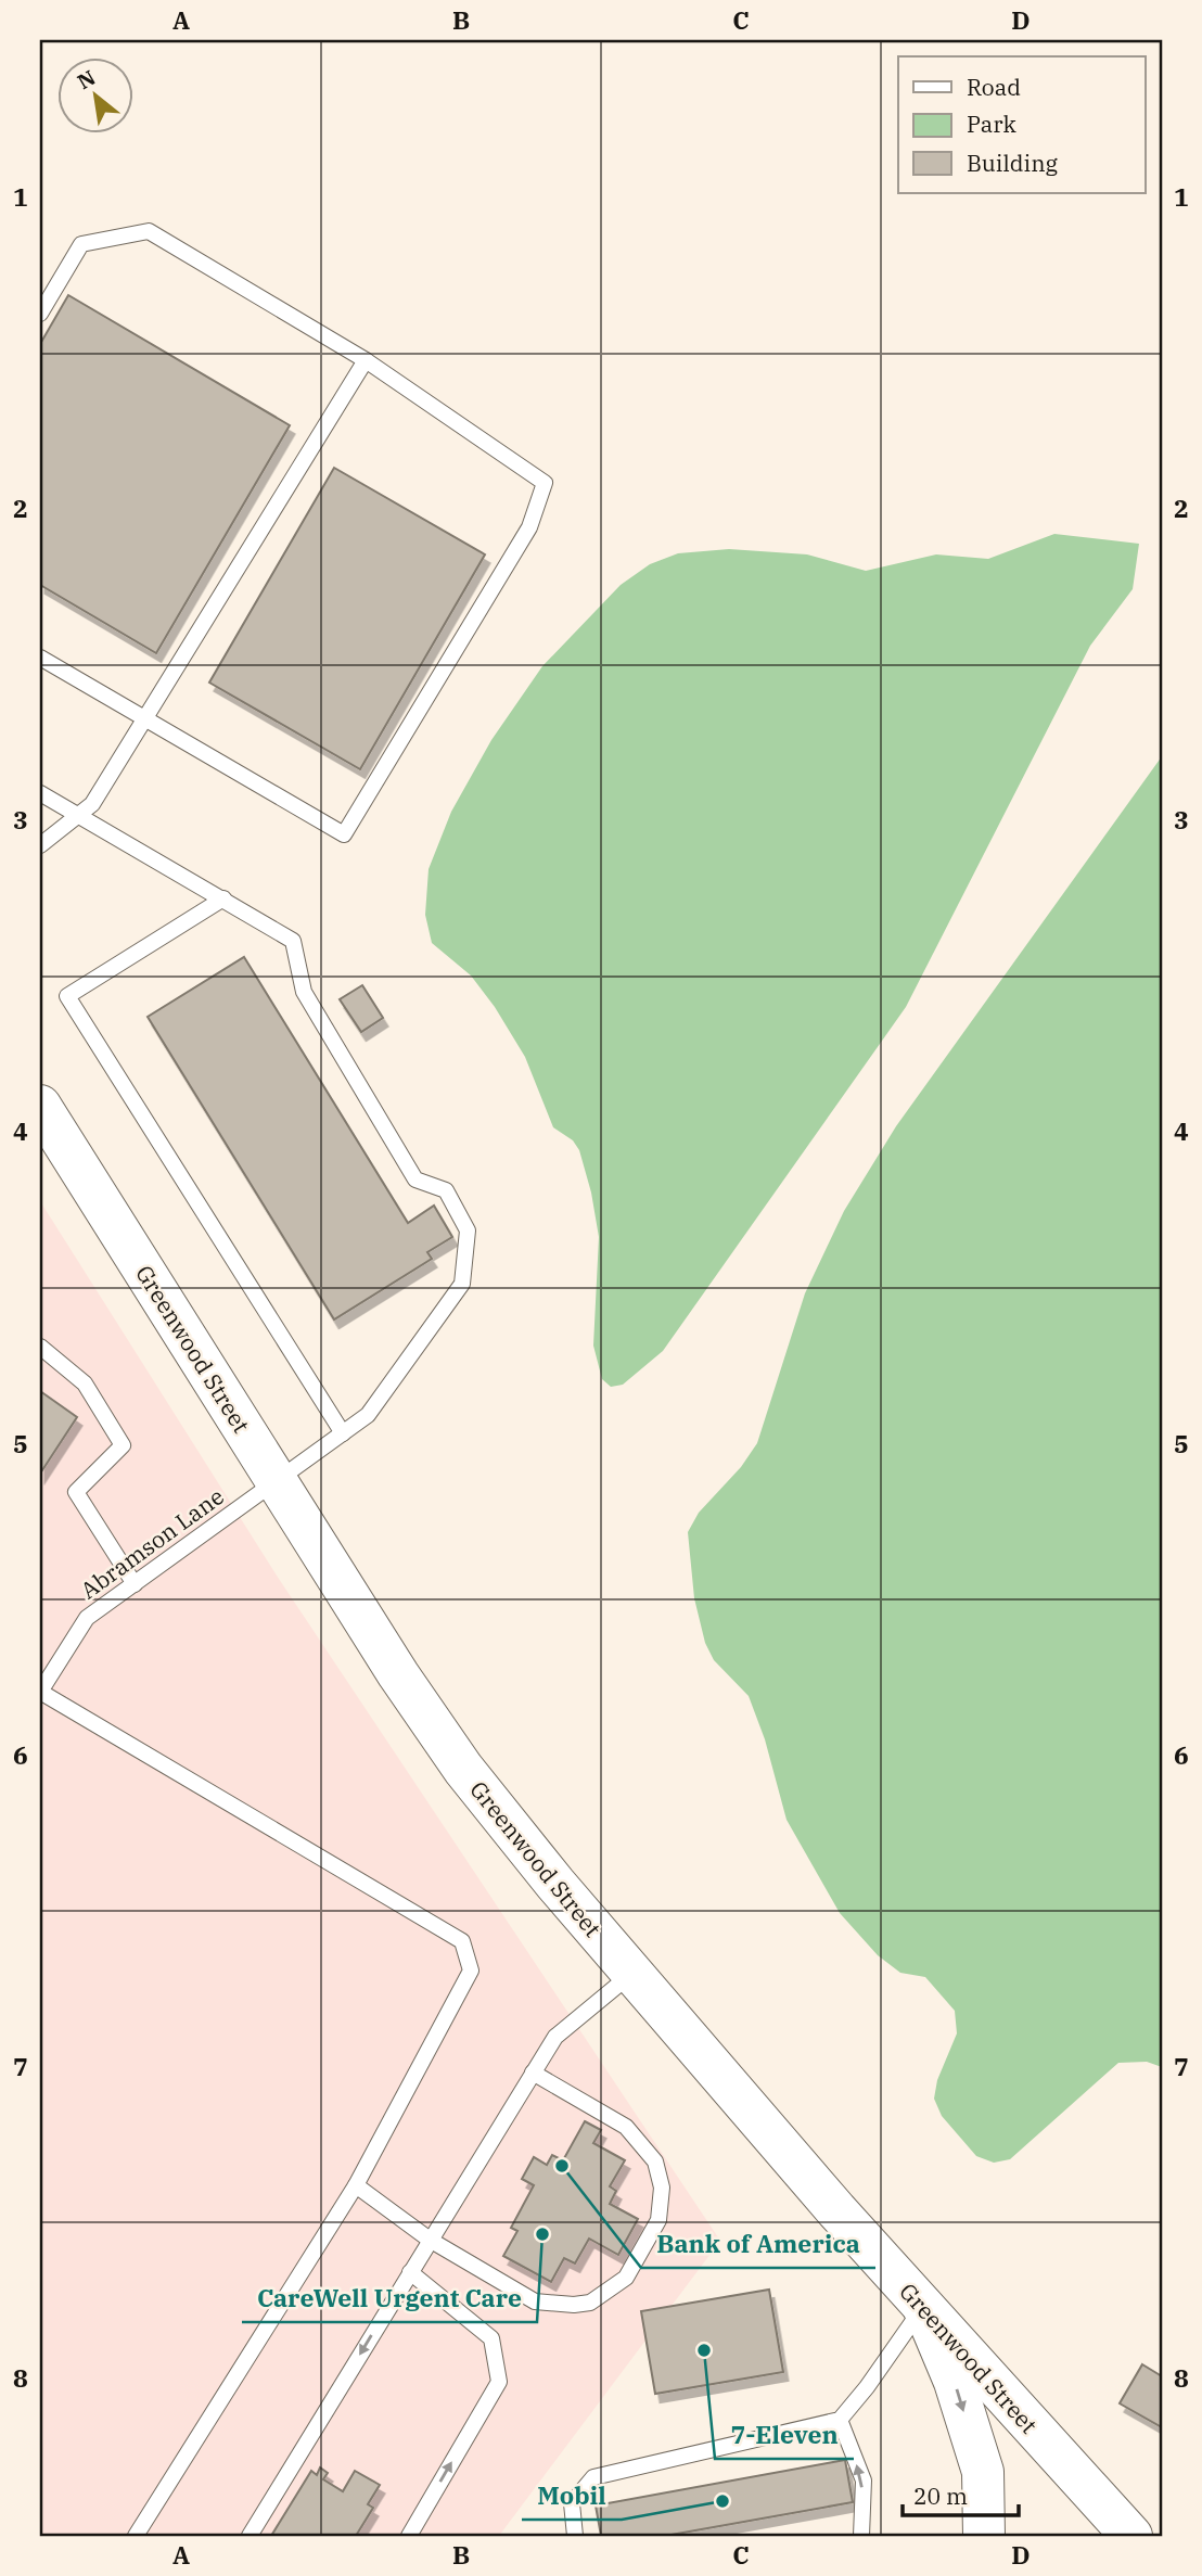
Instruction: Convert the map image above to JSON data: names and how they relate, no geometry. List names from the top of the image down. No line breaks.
{"streets":{"main road":["Greenwood Street"],"lane":["Abramson Lane"]},"crossings":[["Greenwood Street","Abramson Lane"]],"places":["Bank of America","CareWell Urgent Care","7-Eleven","Mobil"],"legend":["Road","Park","Building"],"scale_bar":"20 m","north":"top left","grid":{"columns":["A","B","C","D"],"rows":["1","2","3","4","5","6","7","8"]}}
